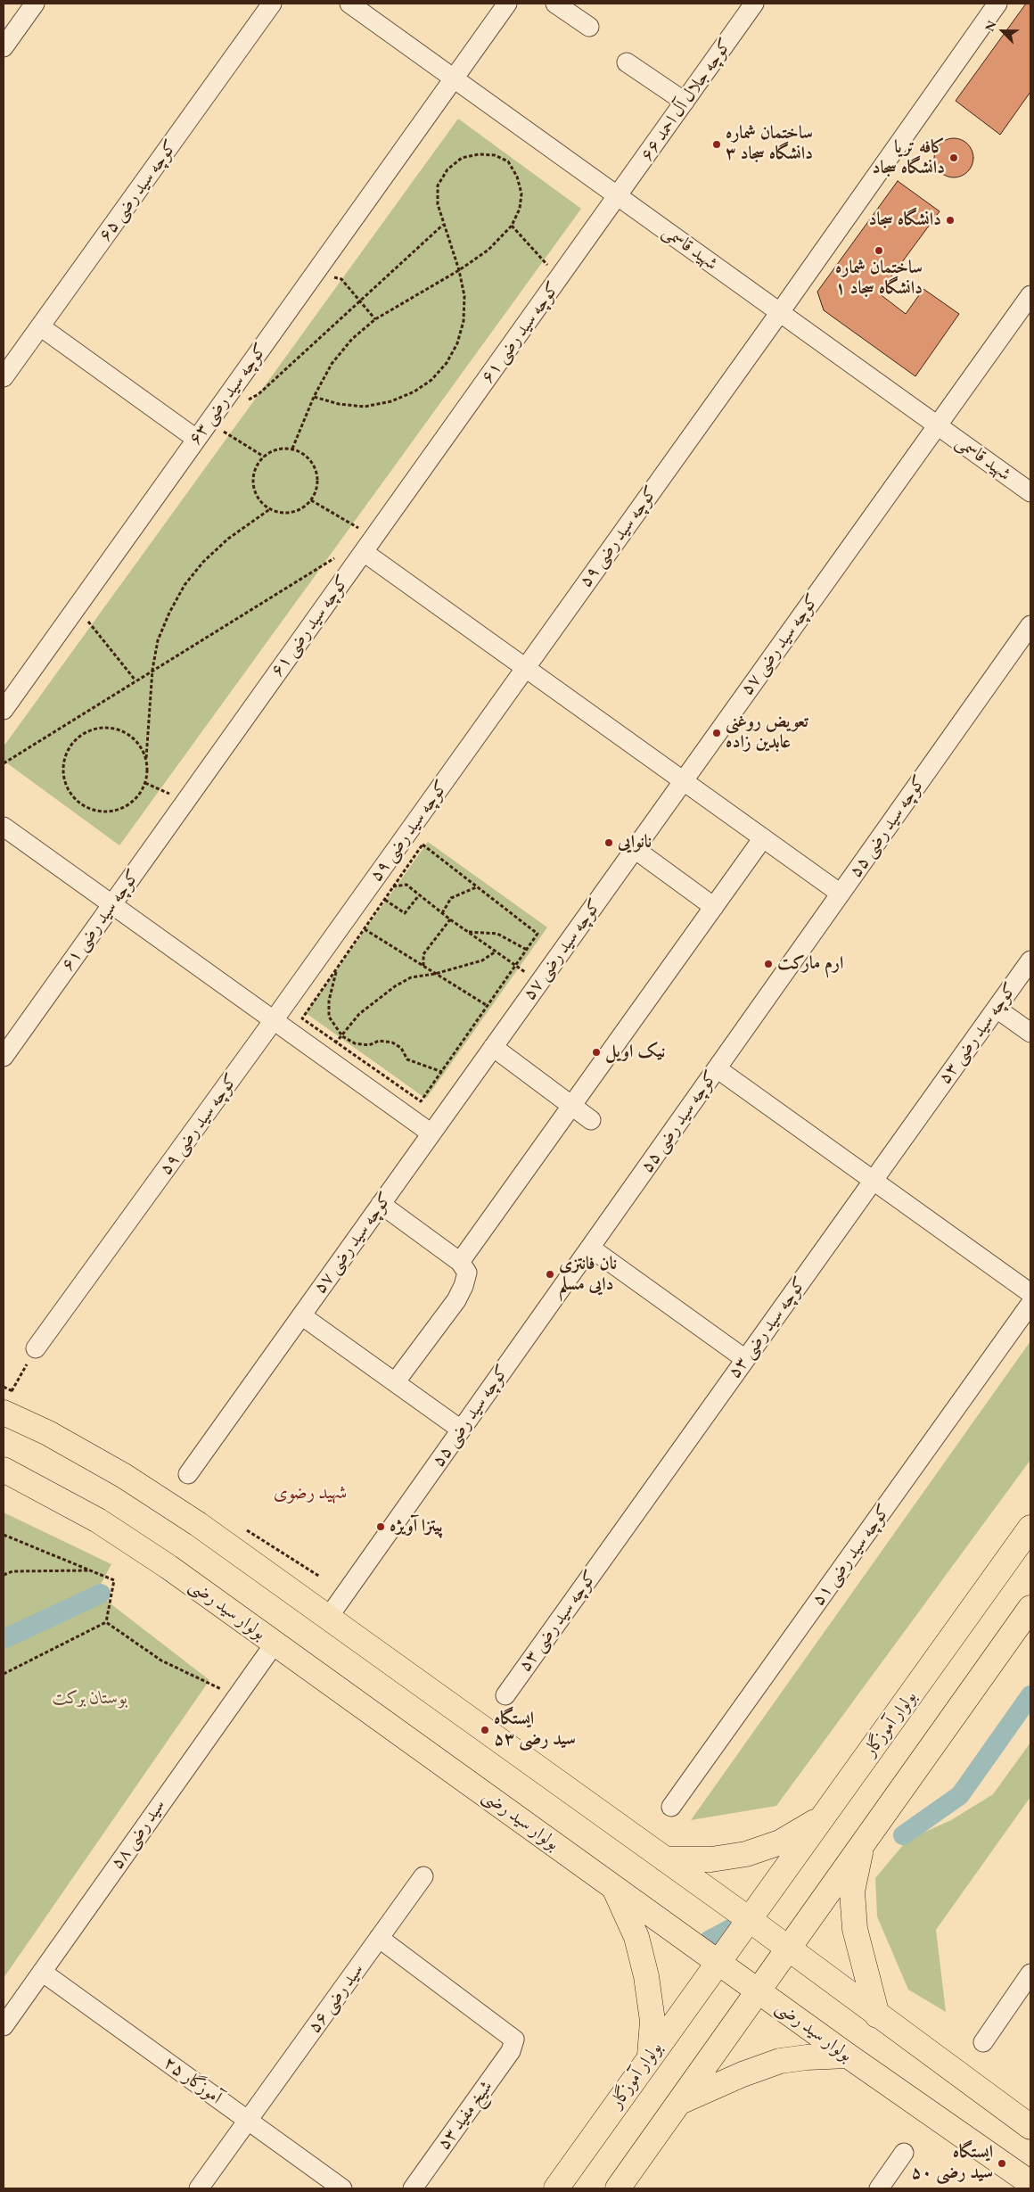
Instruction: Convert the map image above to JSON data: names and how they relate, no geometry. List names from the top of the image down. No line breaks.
{"streets":{"main road":["بولوار سید رضی","بولوار آموزگار"],"street":["کوچه جلال آل احمد ۶۶","کوچه سید رضی ۶۵","شهید قاسمی","کوچه سید رضی ۶۱","کوچه سید رضی ۶۳","کوچه سید رضی ۵۹","کوچه سید رضی ۵۷","کوچه سید رضی ۵۵","کوچه سید رضی ۵۳","کوچه سید رضی ۵۱","سید رضی ۵۸","سید رضی ۵۶","آموزگار ۲۵","شیخ مفید ۵۳"]},"crossings":[["کوچه جلال آل احمد ۶۶","شهید قاسمی"],["کوچه جلال آل احمد ۶۶","کوچه سید رضی ۶۱"],["شهید قاسمی","کوچه سید رضی ۶۱"],["شهید قاسمی","کوچه سید رضی ۶۳"],["شهید قاسمی","کوچه سید رضی ۵۹"],["شهید قاسمی","کوچه سید رضی ۵۷"],["بولوار سید رضی","بولوار آموزگار"],["بولوار سید رضی","سید رضی ۵۸"],["سید رضی ۵۸","آموزگار ۲۵"],["سید رضی ۵۶","آموزگار ۲۵"],["سید رضی ۵۶","شیخ مفید ۵۳"]],"districts":["شهید رضوی"],"parks":["بوستان برکت"],"places":["ساختمان شماره ۳ دانشگاه سجاد","کافه تریا دانشگاه سجاد","دانشگاه سجاد","ساختمان شماره ۱ دانشگاه سجاد","تعویض روغنی عابدین زاده","نانوایی","ارم مارکت","نیک اویل","نان فانتزی دایی مسلم","پیتزا آویژه","ایستگاه سید رضی ۵۳","ایستگاه سید رضی ۵۰"],"north":"top left"}
